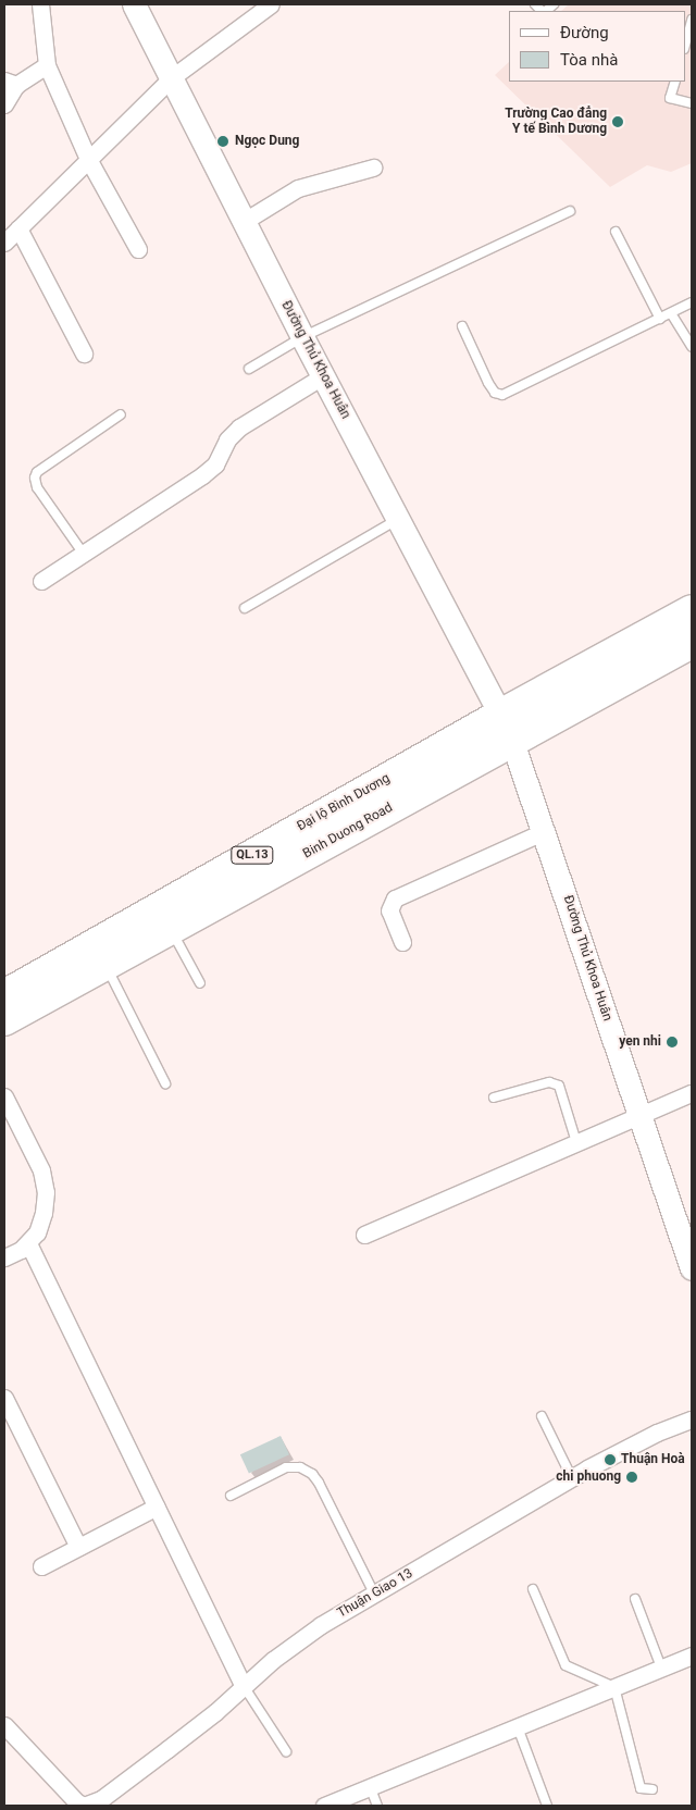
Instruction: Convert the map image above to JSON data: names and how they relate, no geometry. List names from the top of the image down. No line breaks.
{"streets":{"highway":["Đại lộ Bình Dương","Binh Duong Road","QL.13"],"main road":["Đường Thủ Khoa Huân"],"street":["Thuận Giao 13"]},"crossings":[["Đường Thủ Khoa Huân","Đại lộ Bình Dương"],["Đường Thủ Khoa Huân","Binh Duong Road"],["Đường Thủ Khoa Huân","QL.13"],["Đại lộ Bình Dương","QL.13"]],"places":["Trường Cao đẳng Y tế Bình Dương","Ngọc Dung","yen nhi","Thuận Hoà","chi phuong"],"legend":["Đường","Tòa nhà"]}
